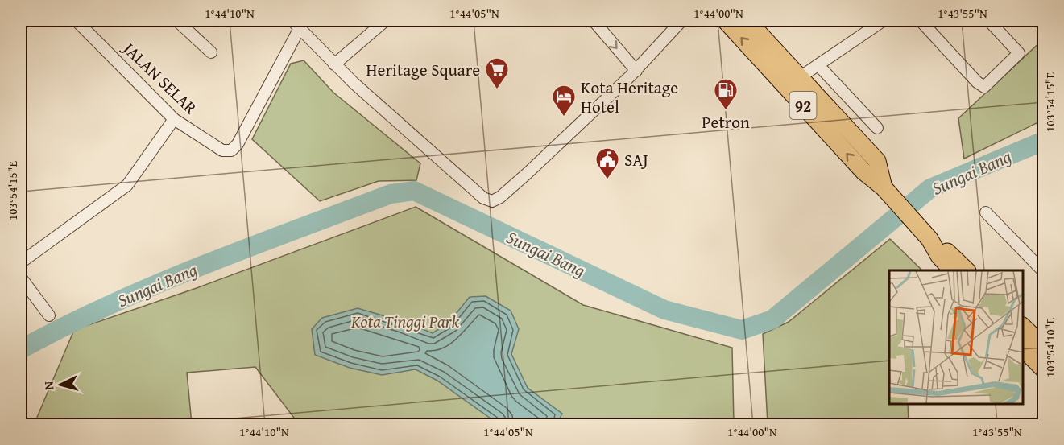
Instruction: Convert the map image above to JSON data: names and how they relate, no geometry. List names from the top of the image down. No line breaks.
{"streets":{"main road":["92"],"street":["JALAN SELAR"]},"water":["Sungai Bang"],"parks":["Kota Tinggi Park"],"places":{"supermarket":["Heritage Square"],"fuel station":["Petron"],"hotel":["Kota Heritage Hotel"],"public building":["SAJ"]},"north":"left","coordinates":["1°44'10\"N","1°44'05\"N","1°44'00\"N","1°43'55\"N","103°54'15\"E","103°54'10\"E"]}
